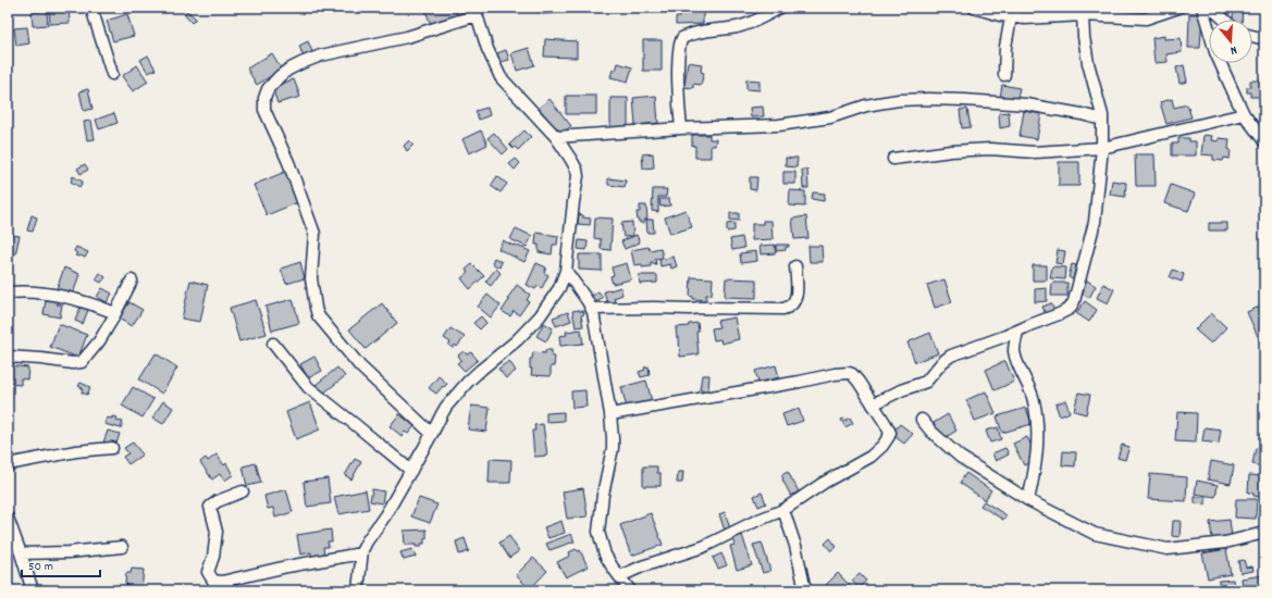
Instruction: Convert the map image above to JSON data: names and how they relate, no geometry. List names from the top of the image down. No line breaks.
{"scale_bar":"50 m","north":"bottom"}
